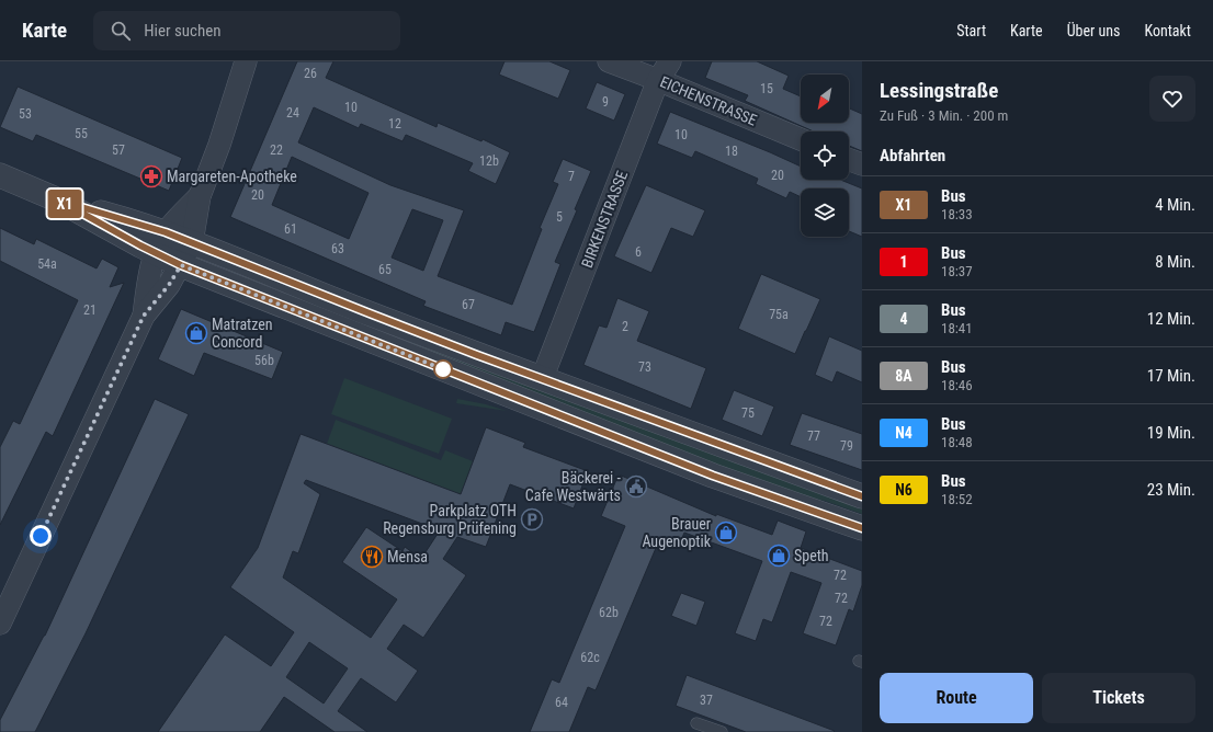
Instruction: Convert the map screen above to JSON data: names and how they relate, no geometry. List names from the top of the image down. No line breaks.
{"streets":{"street":["EICHENSTRASSE","BIRKENSTRASSE"]},"crossings":[["EICHENSTRASSE","BIRKENSTRASSE"]],"places":{"pharmacy":["Margareten-Apotheke"],"shop":["Matratzen Concord","Brauer Augenoptik","Speth"],"public building":["Bäckerei - Cafe Westwärts"],"parking":["Parkplatz OTH Regensburg Prüfening"],"restaurant":["Mensa"]},"lines":["bus line X1"],"house_numbers":["26","15","9","10","24","53","12","55","10","57","22","18","12b","20","7","20","5","61","63","6","54a","65","67","21","75a","2","56b","73","75","77","79","72","72","62b","72","62c","37","64"],"north":"bottom left","page":{"header":"Karte","search":"Hier suchen","nav":["Start","Karte","Über uns","Kontakt"],"on_map":"X1","heading":[["Lessingstraße","Zu Fuß · 3 Min. · 200 m"],"Abfahrten"],"list":[{"mark":"X1","name":"Bus","note":"18:33","value":"4 Min."},{"mark":"1","name":"Bus","note":"18:37","value":"8 Min."},{"mark":"4","name":"Bus","note":"18:41","value":"12 Min."},{"mark":"8A","name":"Bus","note":"18:46","value":"17 Min."},{"mark":"N4","name":"Bus","note":"18:48","value":"19 Min."},{"mark":"N6","name":"Bus","note":"18:52","value":"23 Min."}],"buttons":["Route","Tickets"]}}
